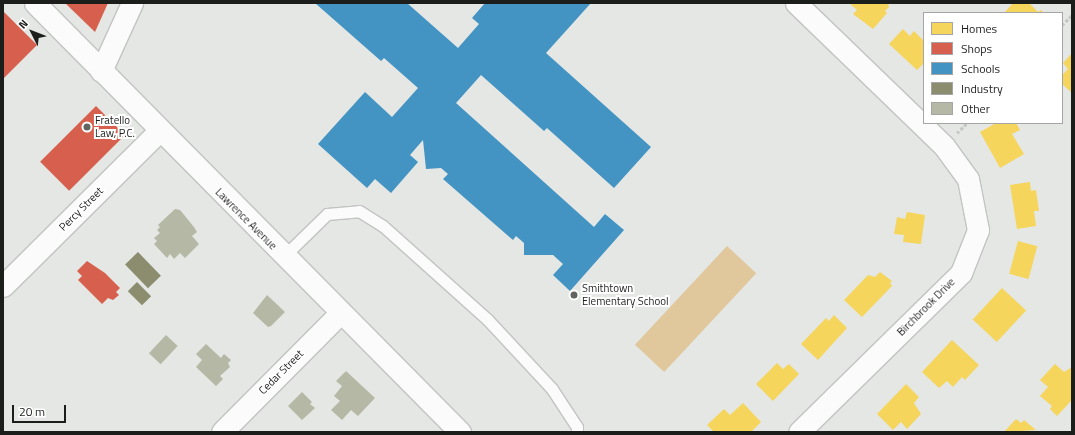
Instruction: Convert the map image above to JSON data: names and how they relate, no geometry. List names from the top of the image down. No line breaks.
{"streets":{"street":["Percy Street","Lawrence Avenue","Birchbrook Drive","Cedar Street"]},"crossings":[["Percy Street","Lawrence Avenue"],["Lawrence Avenue","Cedar Street"]],"places":["Fratello Law, P.C.","Smithtown Elementary School"],"legend":["Homes","Shops","Schools","Industry","Other"],"scale_bar":"20 m","north":"top left"}
